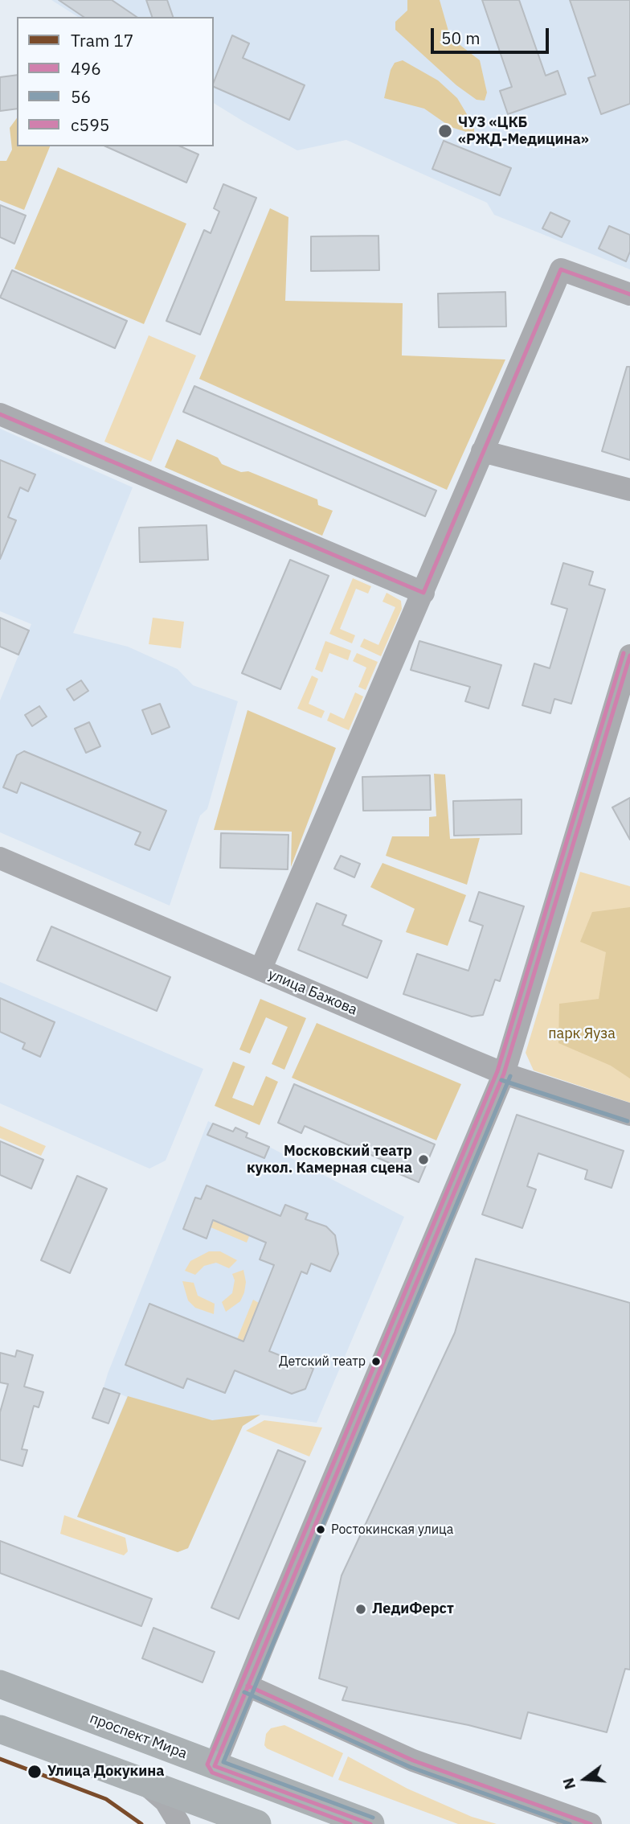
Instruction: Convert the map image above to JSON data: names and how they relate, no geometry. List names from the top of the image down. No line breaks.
{"streets":{"main road":["проспект Мира"],"street":["улица Бажова"]},"parks":["парк Яуза"],"places":["ЧУЗ «ЦКБ «РЖД-Медицина»","Московский театр кукол. Камерная сцена","Детский театр","Ростокинская улица","ЛедиФерст","Улица Докукина"],"lines":["transit line 496","transit line с595","transit line 56","tram line 17"],"legend":["Tram 17","496","56","с595"],"scale_bar":"50 m","north":"left"}
